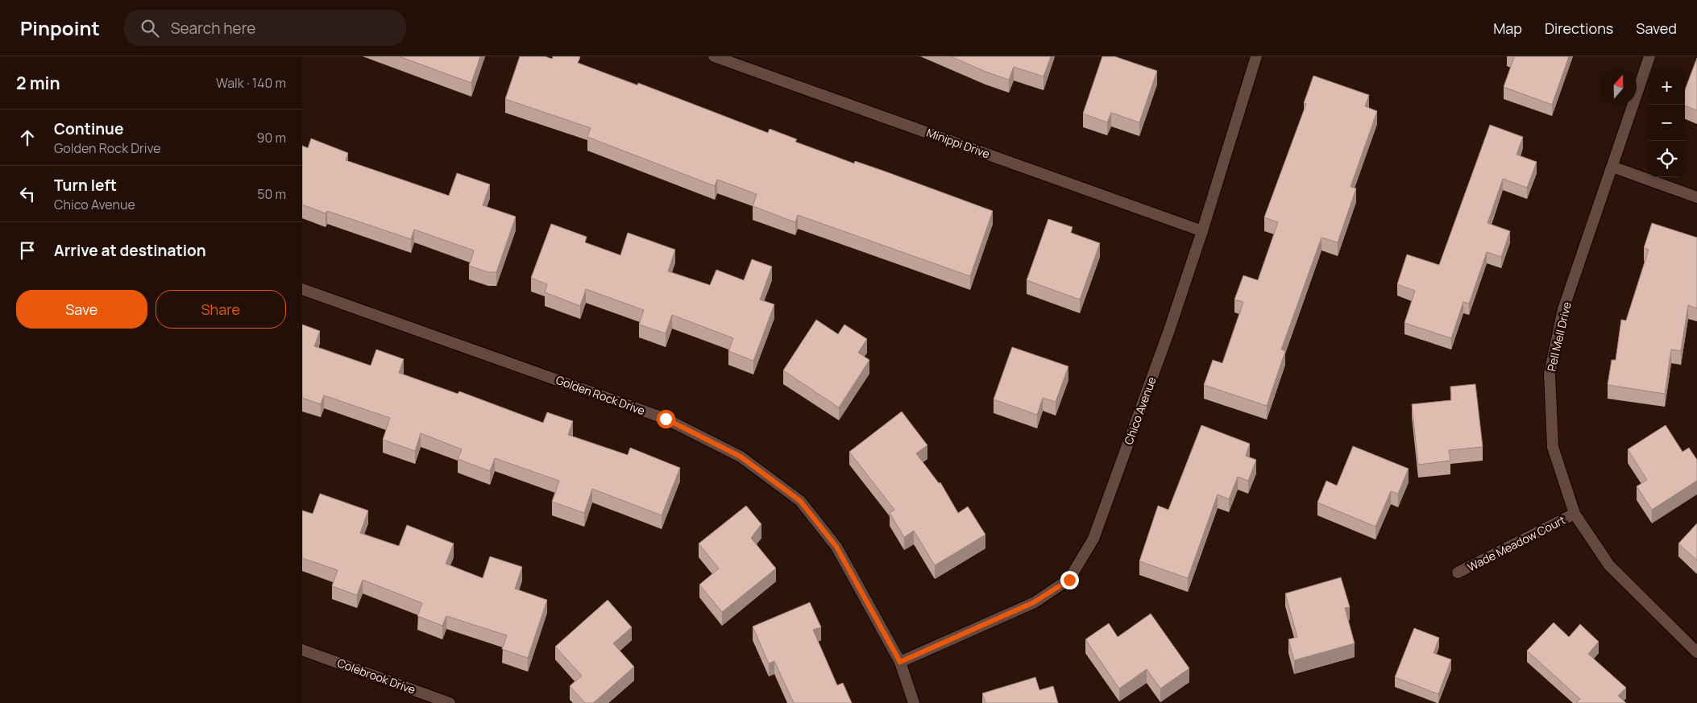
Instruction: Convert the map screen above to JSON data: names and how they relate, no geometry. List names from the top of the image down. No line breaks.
{"streets":{"street":["Minippi Drive","Pell Mell Drive","Golden Rock Drive","Chico Avenue","Wade Meadow Court","Colebrook Drive"]},"crossings":[["Minippi Drive","Chico Avenue"],["Pell Mell Drive","Wade Meadow Court"],["Golden Rock Drive","Chico Avenue"]],"north":"top","page":{"header":"Pinpoint","search":"Search here","nav":["Map","Directions","Saved"],"heading":["2 min","Walk · 140 m"],"map_buttons":["+","−"],"list":[["Continue","Golden Rock Drive","90 m"],["Turn left","Chico Avenue","50 m"],"Arrive at destination"],"buttons":["Save","Share"]}}
